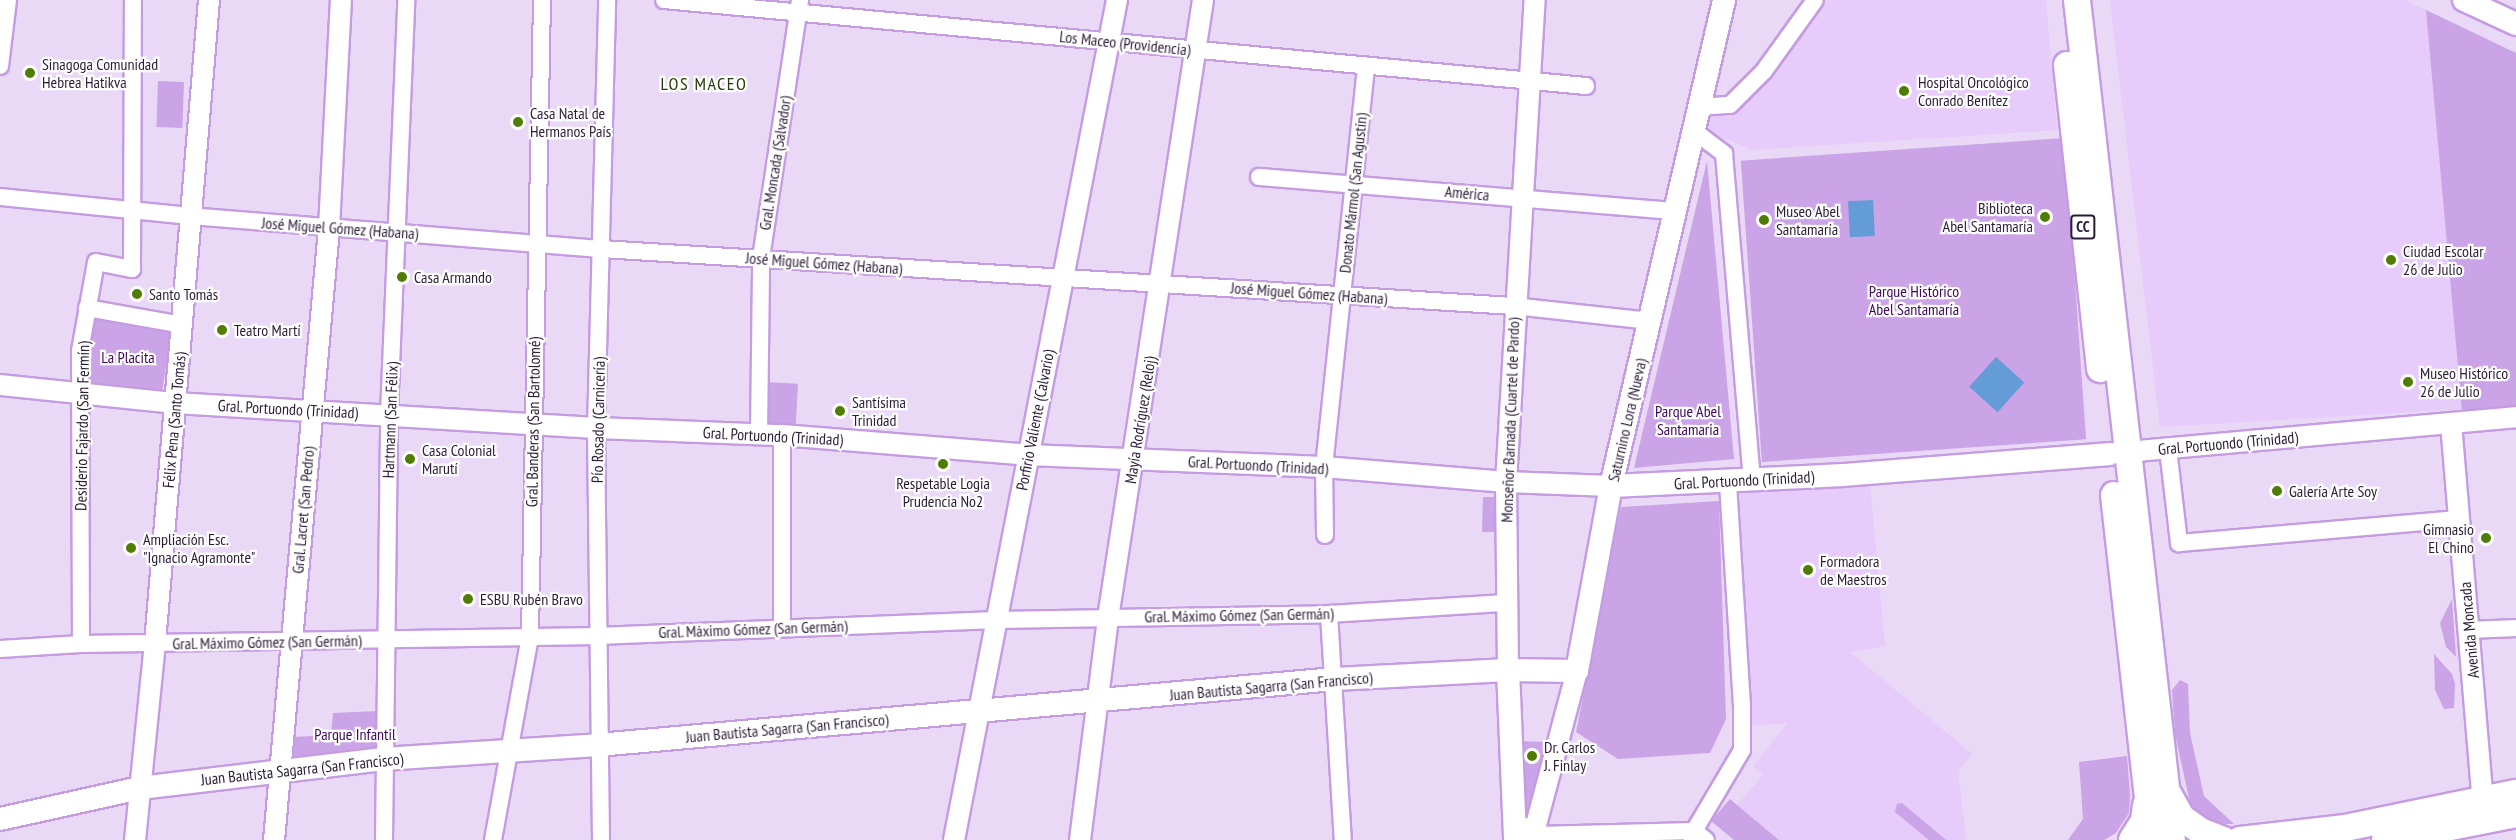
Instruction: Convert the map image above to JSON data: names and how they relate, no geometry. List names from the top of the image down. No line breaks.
{"streets":{"main road":["CC","Gral. Portuondo (Trinidad)","Monseñor Barnada (Cuartel de Pardo)","Saturnino Lora (Nueva)","Juan Bautista Sagarra (San Francisco)"],"street":["Los Maceo (Providencia)","Gral. Moncada (Salvador)","Donato Mármol (San Agustín)","América","José Miguel Gómez (Habana)","Félix Pena (Santo Tomás)","Hartmann (San Félix)","Pío Rosado (Carnicería)","Porfirio Valiente (Calvario)","Mayía Rodríguez (Reloj)","Gral. Banderas (San Bartolomé)","Desiderio Fajardo (San Fermín)","Gral. Lacret (San Pedro)","Gral. Máximo Gómez (San Germán)","Avenida Moncada"]},"crossings":[["Los Maceo (Providencia)","Gral. Moncada (Salvador)"],["Los Maceo (Providencia)","Donato Mármol (San Agustín)"],["Los Maceo (Providencia)","Porfirio Valiente (Calvario)"],["Los Maceo (Providencia)","Mayía Rodríguez (Reloj)"],["Los Maceo (Providencia)","Monseñor Barnada (Cuartel de Pardo)"],["Gral. Moncada (Salvador)","José Miguel Gómez (Habana)"],["Gral. Moncada (Salvador)","Gral. Portuondo (Trinidad)"],["Donato Mármol (San Agustín)","América"],["Donato Mármol (San Agustín)","José Miguel Gómez (Habana)"],["Donato Mármol (San Agustín)","Gral. Portuondo (Trinidad)"],["América","Monseñor Barnada (Cuartel de Pardo)"],["América","Saturnino Lora (Nueva)"],["CC","Gral. Portuondo (Trinidad)"],["José Miguel Gómez (Habana)","Félix Pena (Santo Tomás)"],["José Miguel Gómez (Habana)","Hartmann (San Félix)"],["José Miguel Gómez (Habana)","Pío Rosado (Carnicería)"],["José Miguel Gómez (Habana)","Porfirio Valiente (Calvario)"],["José Miguel Gómez (Habana)","Mayía Rodríguez (Reloj)"],["José Miguel Gómez (Habana)","Monseñor Barnada (Cuartel de Pardo)"],["José Miguel Gómez (Habana)","Saturnino Lora (Nueva)"],["José Miguel Gómez (Habana)","Gral. Banderas (San Bartolomé)"],["José Miguel Gómez (Habana)","Desiderio Fajardo (San Fermín)"],["José Miguel Gómez (Habana)","Gral. Lacret (San Pedro)"],["Gral. Portuondo (Trinidad)","Félix Pena (Santo Tomás)"],["Gral. Portuondo (Trinidad)","Hartmann (San Félix)"],["Gral. Portuondo (Trinidad)","Pío Rosado (Carnicería)"],["Gral. Portuondo (Trinidad)","Porfirio Valiente (Calvario)"],["Gral. Portuondo (Trinidad)","Mayía Rodríguez (Reloj)"],["Gral. Portuondo (Trinidad)","Monseñor Barnada (Cuartel de Pardo)"],["Gral. Portuondo (Trinidad)","Saturnino Lora (Nueva)"],["Gral. Portuondo (Trinidad)","Gral. Banderas (San Bartolomé)"],["Gral. Portuondo (Trinidad)","Desiderio Fajardo (San Fermín)"],["Gral. Portuondo (Trinidad)","Gral. Lacret (San Pedro)"],["Gral. Portuondo (Trinidad)","Avenida Moncada"],["Félix Pena (Santo Tomás)","Gral. Máximo Gómez (San Germán)"],["Félix Pena (Santo Tomás)","Juan Bautista Sagarra (San Francisco)"],["Hartmann (San Félix)","Gral. Máximo Gómez (San Germán)"],["Hartmann (San Félix)","Juan Bautista Sagarra (San Francisco)"],["Pío Rosado (Carnicería)","Gral. Máximo Gómez (San Germán)"],["Pío Rosado (Carnicería)","Juan Bautista Sagarra (San Francisco)"],["Porfirio Valiente (Calvario)","Gral. Máximo Gómez (San Germán)"],["Porfirio Valiente (Calvario)","Juan Bautista Sagarra (San Francisco)"],["Mayía Rodríguez (Reloj)","Gral. Máximo Gómez (San Germán)"],["Mayía Rodríguez (Reloj)","Juan Bautista Sagarra (San Francisco)"],["Monseñor Barnada (Cuartel de Pardo)","Saturnino Lora (Nueva)"],["Monseñor Barnada (Cuartel de Pardo)","Gral. Máximo Gómez (San Germán)"],["Monseñor Barnada (Cuartel de Pardo)","Juan Bautista Sagarra (San Francisco)"],["Saturnino Lora (Nueva)","Juan Bautista Sagarra (San Francisco)"],["Gral. Banderas (San Bartolomé)","Gral. Máximo Gómez (San Germán)"],["Gral. Banderas (San Bartolomé)","Juan Bautista Sagarra (San Francisco)"],["Desiderio Fajardo (San Fermín)","Gral. Máximo Gómez (San Germán)"],["Gral. Lacret (San Pedro)","Gral. Máximo Gómez (San Germán)"],["Gral. Lacret (San Pedro)","Juan Bautista Sagarra (San Francisco)"]],"districts":["LOS MACEO"],"parks":["Parque Histórico Abel Santamaría","La Placita","Parque Abel Santamaria","Parque Infantil"],"places":["Sinagoga Comunidad Hebrea Hatikva","Hospital Oncológico Conrado Benítez","Casa Natal de Hermanos País","Biblioteca Abel Santamaría","Museo Abel Santamaría","Ciudad Escolar 26 de Julio","Casa Armando","Santo Tomás","Teatro Martí","Museo Histórico 26 de Julio","Santísima Trinidad","Casa Colonial Marutí","Respetable Logia Prudencia No2","Galería Arte Soy","Gimnasio El Chino","Ampliación Esc. \"Ignacio Agramonte\"","Formadora de Maestros","ESBU Rubén Bravo","Dr. Carlos J. Finlay"]}
